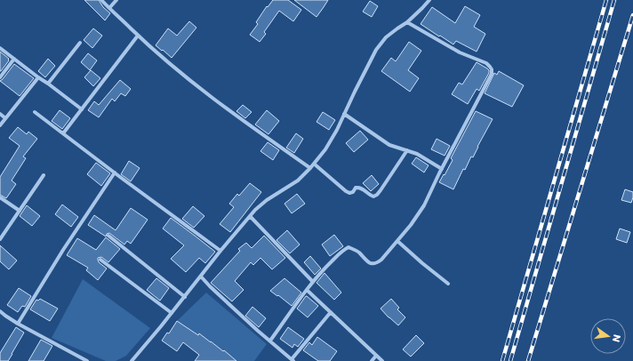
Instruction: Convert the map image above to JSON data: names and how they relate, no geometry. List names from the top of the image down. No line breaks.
{"north":"right"}
